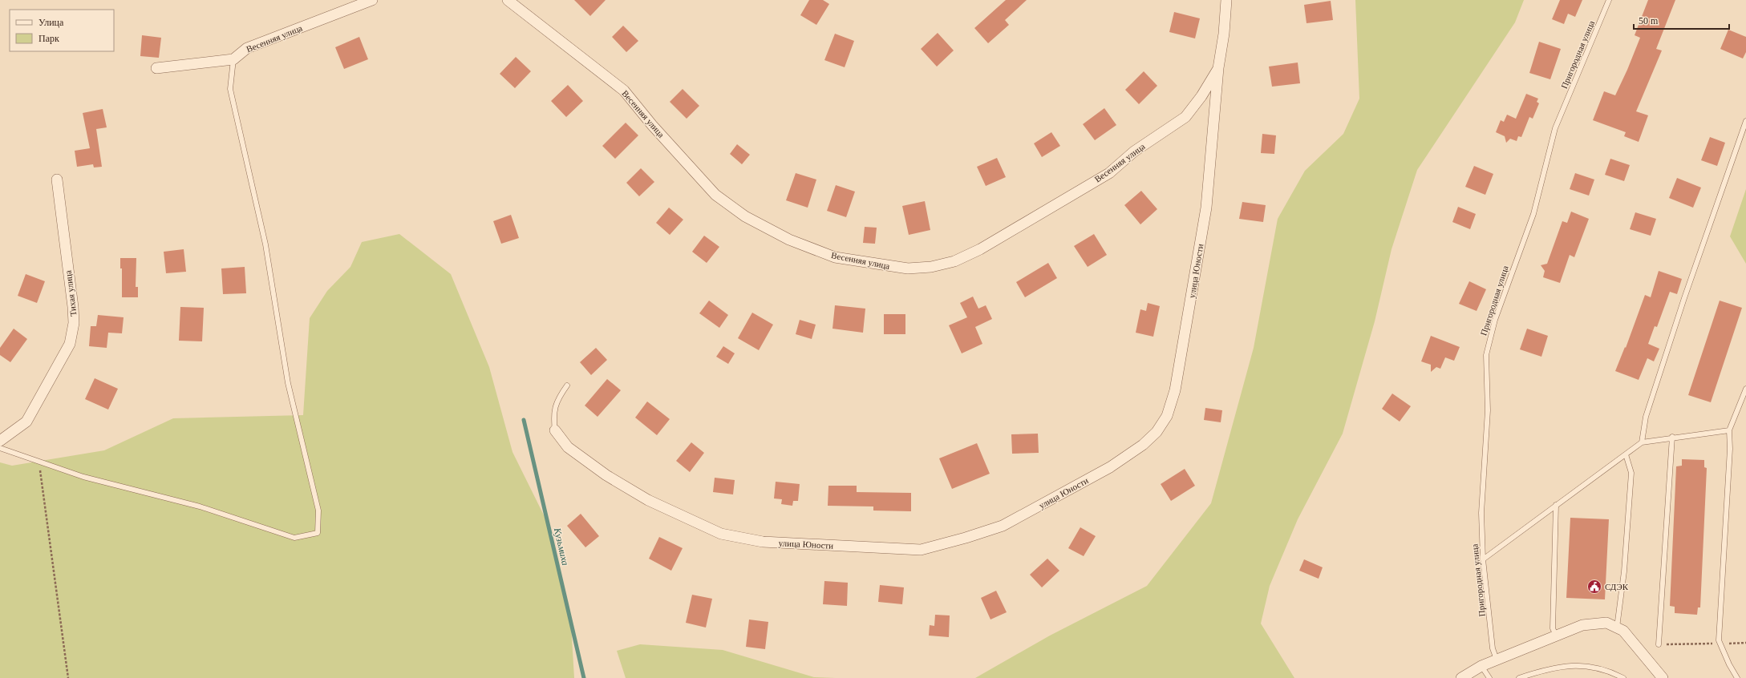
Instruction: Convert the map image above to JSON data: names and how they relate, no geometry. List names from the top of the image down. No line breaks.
{"streets":{"street":["Весенняя улица","улица Юности","Тихая улица"],"lane":["Пригородная улица"]},"crossings":[["Весенняя улица","улица Юности"]],"water":["Кузьмиха"],"places":{"public building":["СДЭК"]},"legend":["Улица","Парк"],"scale_bar":"50 m"}
